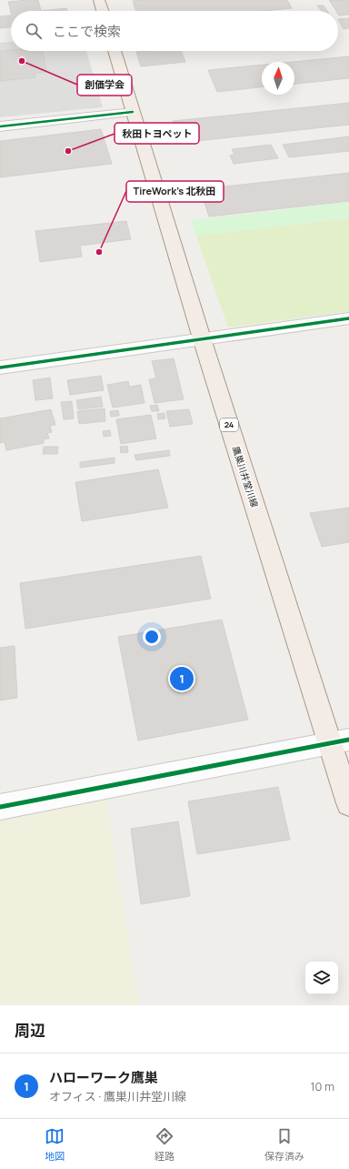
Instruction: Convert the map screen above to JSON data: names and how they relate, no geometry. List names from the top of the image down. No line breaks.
{"streets":{"main road":["24","鷹巣川井堂川線"]},"places":["創価学会","秋田トヨペット","TireWork's 北秋田"],"north":"top","page":{"search":"ここで検索","pins":"1","heading":"周辺","list":[{"mark":"1","name":"ハローワーク鷹巣","note":"オフィス · 鷹巣川井堂川線","value":"10 m"}],"nav":["地図","経路","保存済み"]}}
